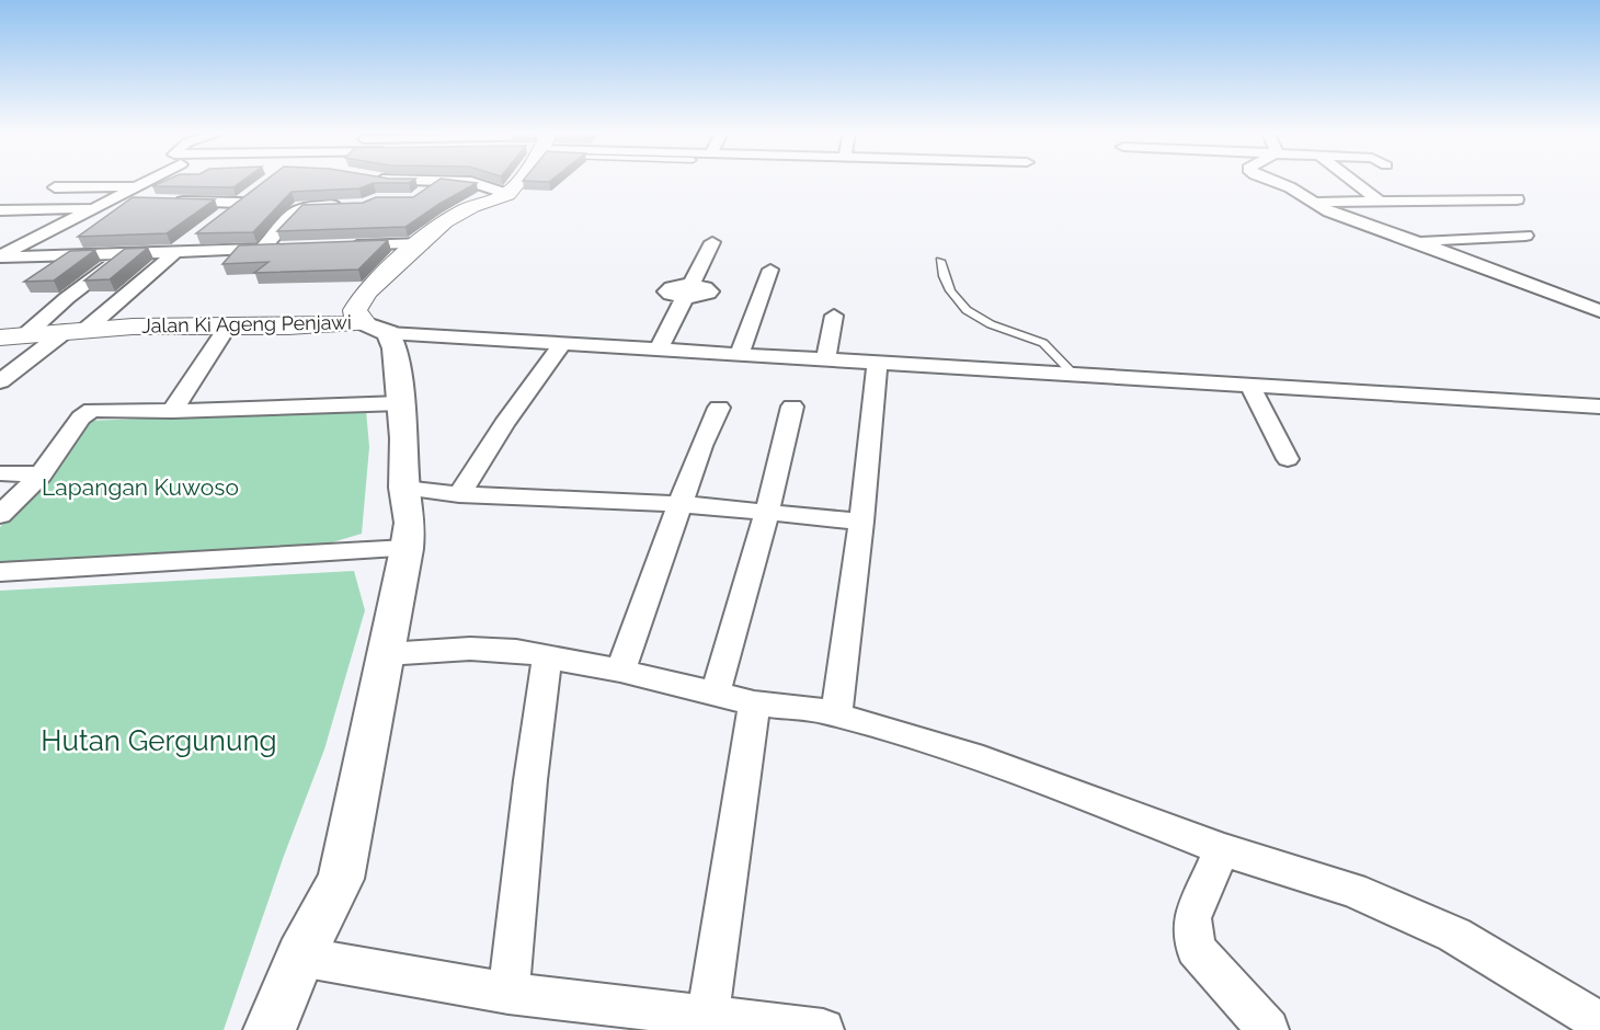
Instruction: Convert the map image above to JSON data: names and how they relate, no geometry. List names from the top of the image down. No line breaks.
{"streets":{"main road":["Jalan Ki Ageng Penjawi"]},"parks":["Lapangan Kuwoso","Hutan Gergunung"]}
